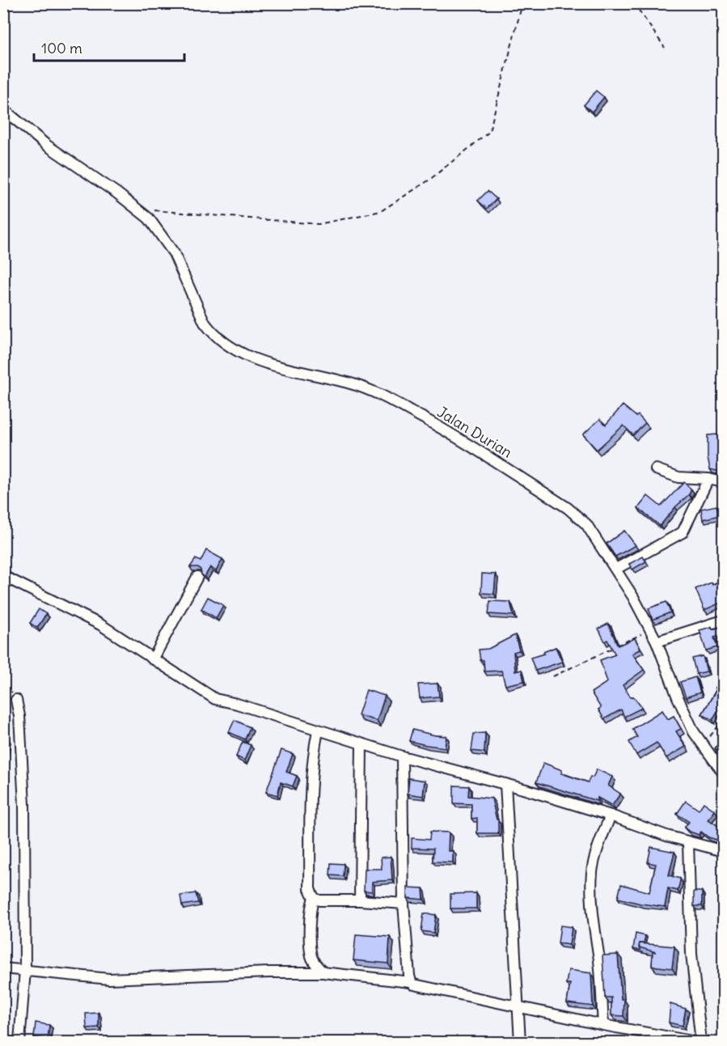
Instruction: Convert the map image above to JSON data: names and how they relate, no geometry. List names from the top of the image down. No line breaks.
{"streets":{"street":["Jalan Durian"]},"scale_bar":"100 m"}
